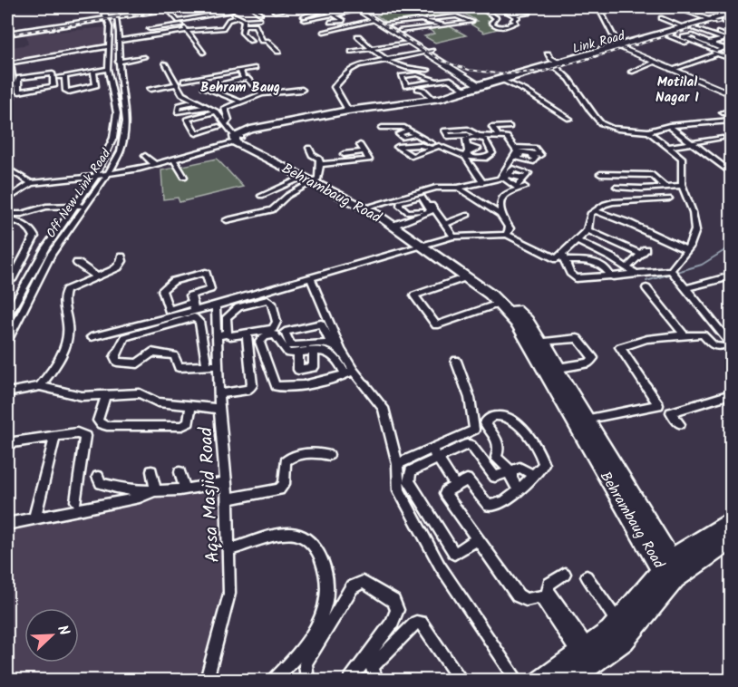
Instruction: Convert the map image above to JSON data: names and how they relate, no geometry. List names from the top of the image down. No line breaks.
{"streets":{"main road":["Link Road","Behrambaug Road"],"street":["Off New Link Road","Aqsa Masjid Road"]},"districts":["Motilal Nagar I","Behram Baug"],"north":"top right"}
